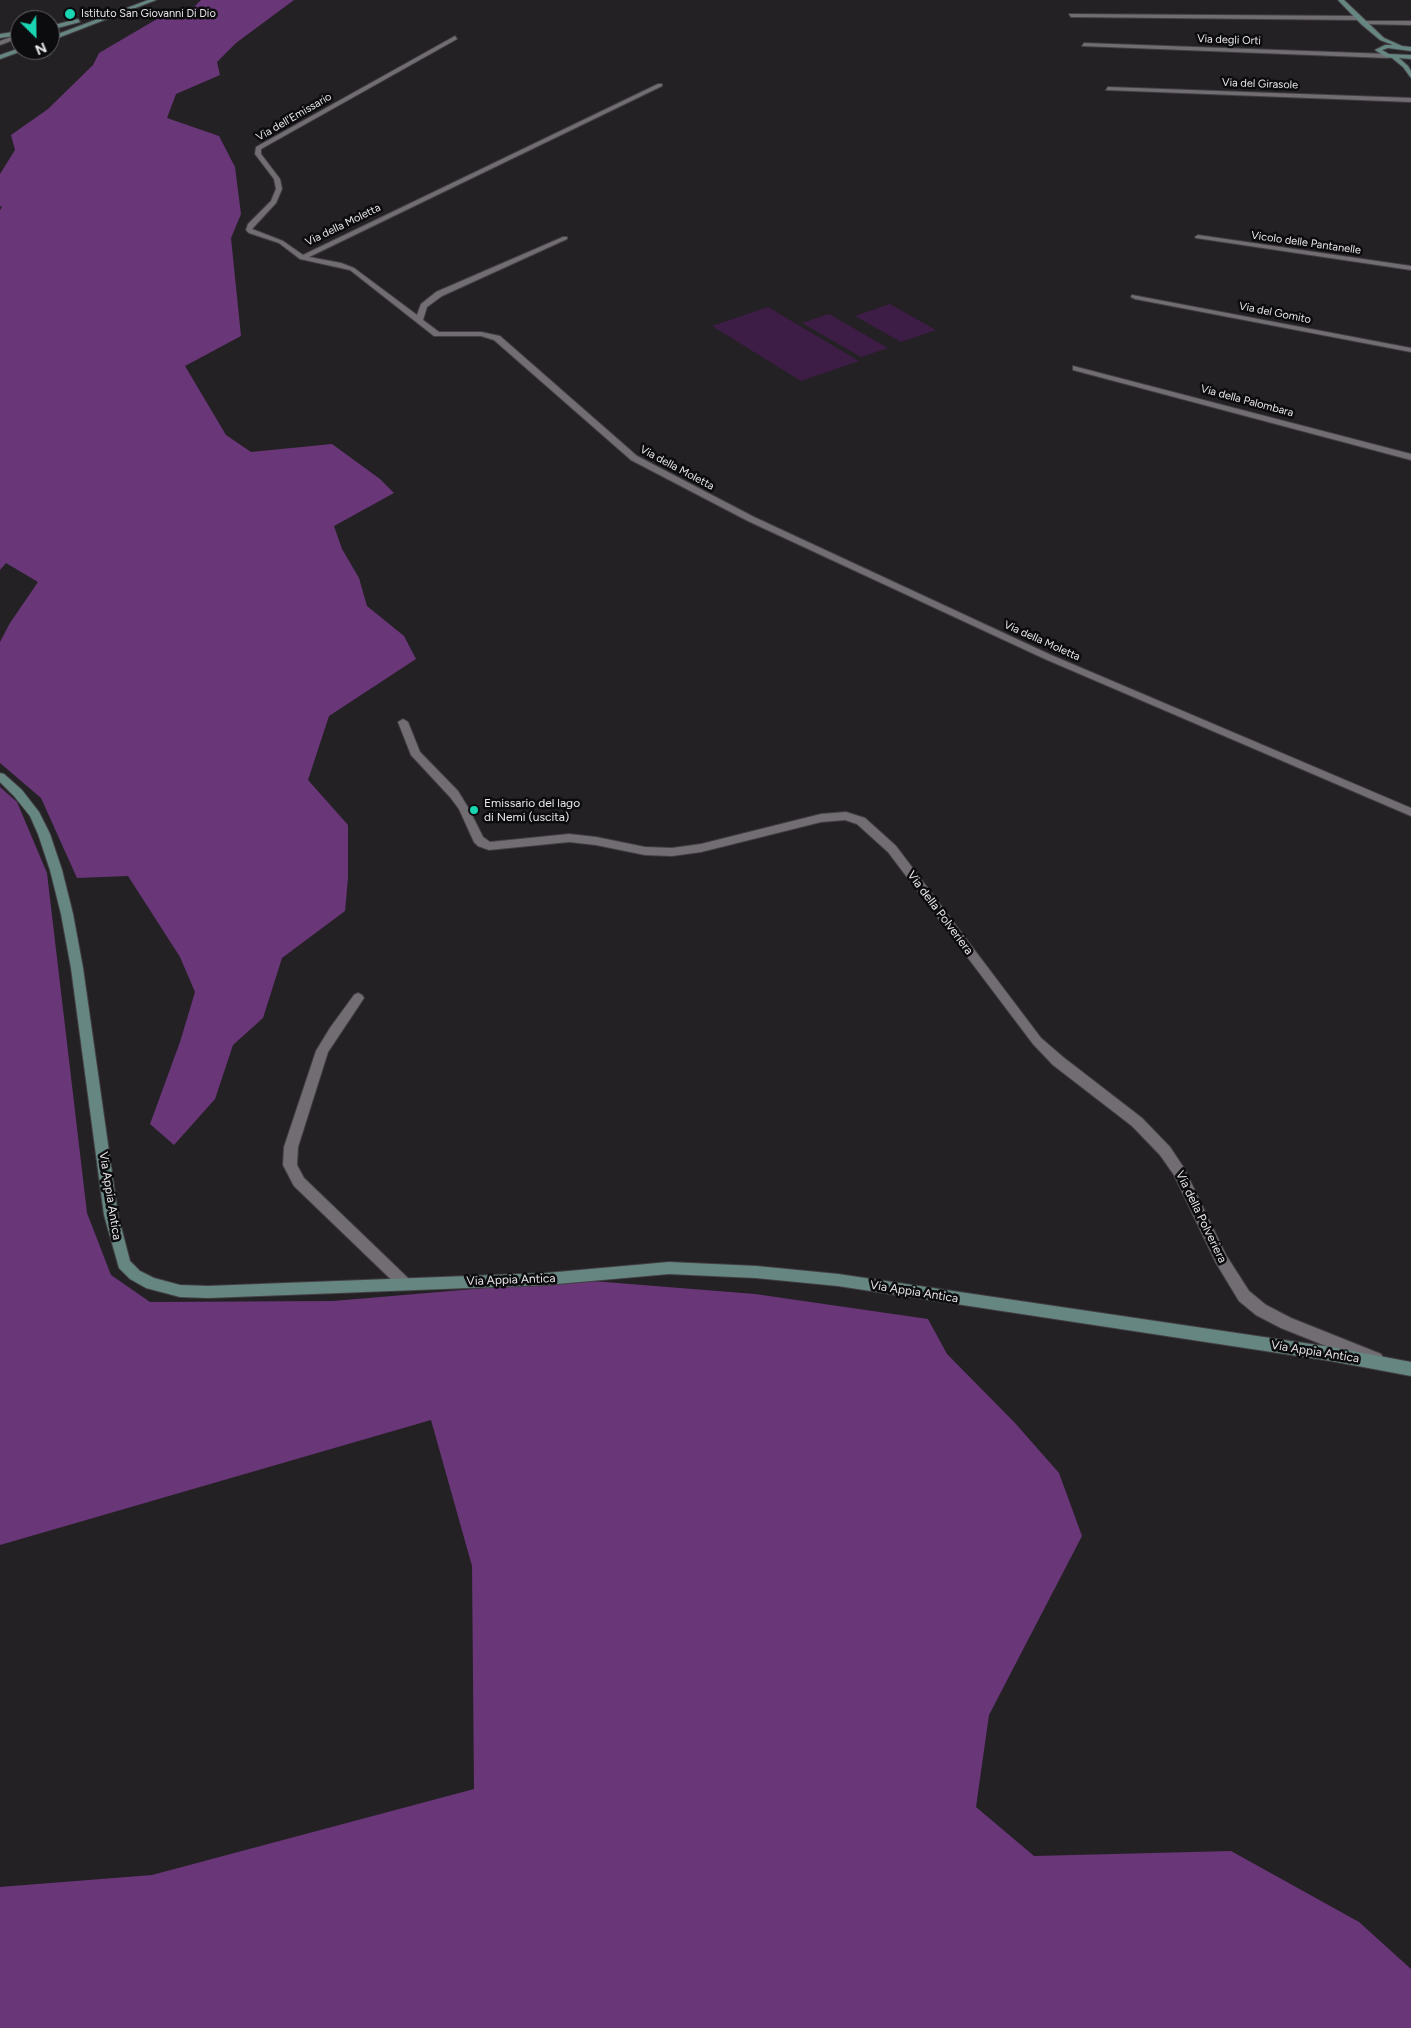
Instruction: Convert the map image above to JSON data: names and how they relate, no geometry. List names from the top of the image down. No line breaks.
{"streets":{"street":["Via degli Orti","Via del Girasole","Via dell'Emissario","Via della Moletta","Vicolo delle Pantanelle","Via del Gomito","Via della Palombara","Via della Polveriera","Via Appia Antica"]},"crossings":[["Via dell'Emissario","Via della Moletta"],["Via della Polveriera","Via Appia Antica"]],"places":["Istituto San Giovanni Di Dio","Emissario del lago di Nemi (uscita)"],"north":"bottom right"}
